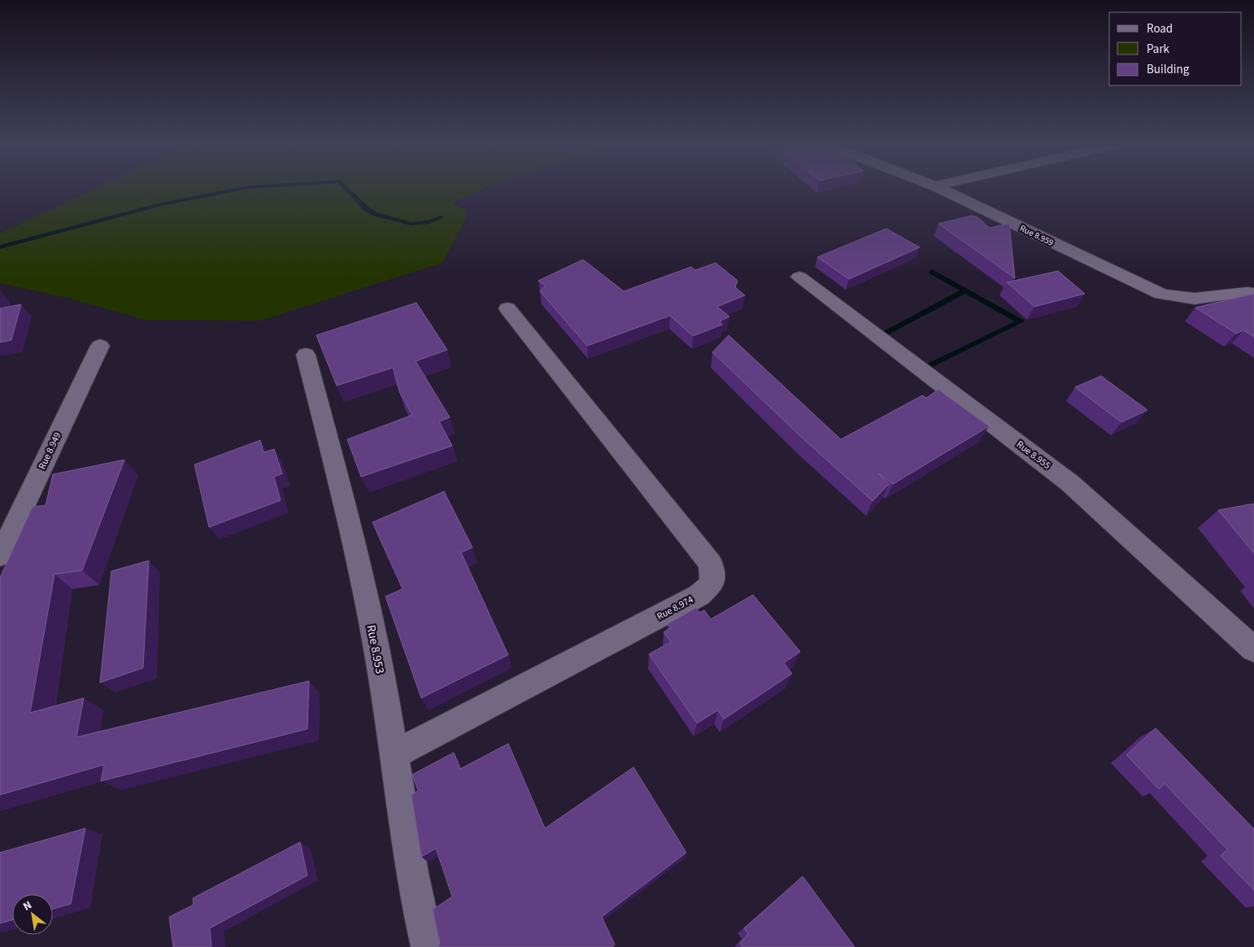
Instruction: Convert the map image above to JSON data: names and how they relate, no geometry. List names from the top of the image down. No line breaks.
{"streets":{"street":["Rue 8.959","Rue 8.949","Rue 8.955","Rue 8.974","Rue 8.953"]},"crossings":[["Rue 8.974","Rue 8.953"]],"legend":["Road","Park","Building"],"north":"top left"}
